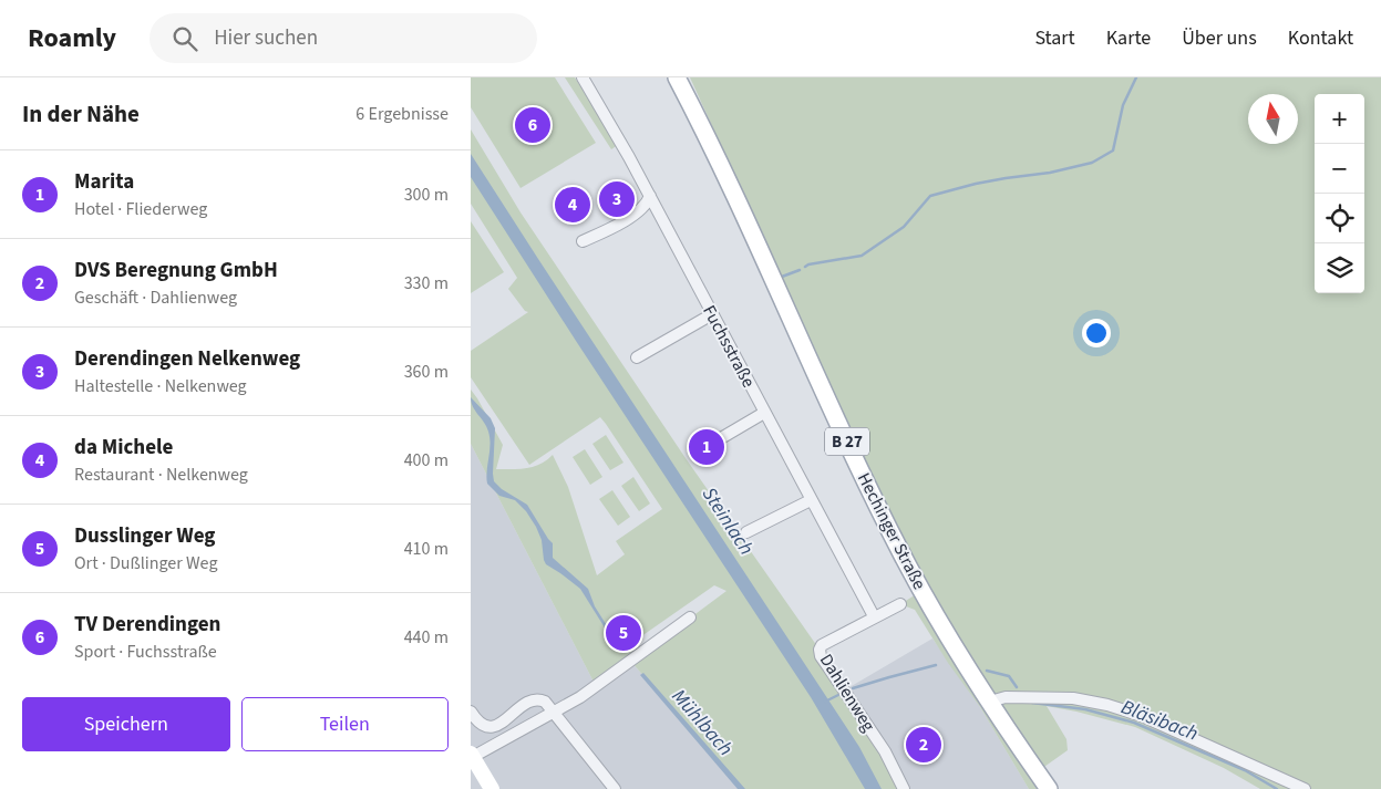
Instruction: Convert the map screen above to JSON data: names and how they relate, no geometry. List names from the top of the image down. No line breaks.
{"streets":{"main road":["B 27","Hechinger Straße"],"street":["Fuchsstraße","Dahlienweg"]},"crossings":[["Fuchsstraße","Dahlienweg"]],"water":["Steinlach","Bläsibach","Mühlbach"],"north":"top","page":{"header":"Roamly","search":"Hier suchen","nav":["Start","Karte","Über uns","Kontakt"],"heading":["In der Nähe","6 Ergebnisse"],"map_buttons":["+","−"],"pins":["6","3","4","1","5","2"],"list":[{"mark":"1","name":"Marita","note":"Hotel · Fliederweg","value":"300 m"},{"mark":"2","name":"DVS Beregnung GmbH","note":"Geschäft · Dahlienweg","value":"330 m"},{"mark":"3","name":"Derendingen Nelkenweg","note":"Haltestelle · Nelkenweg","value":"360 m"},{"mark":"4","name":"da Michele","note":"Restaurant · Nelkenweg","value":"400 m"},{"mark":"5","name":"Dusslinger Weg","note":"Ort · Dußlinger Weg","value":"410 m"},{"mark":"6","name":"TV Derendingen","note":"Sport · Fuchsstraße","value":"440 m"}],"buttons":["Speichern","Teilen"]}}
